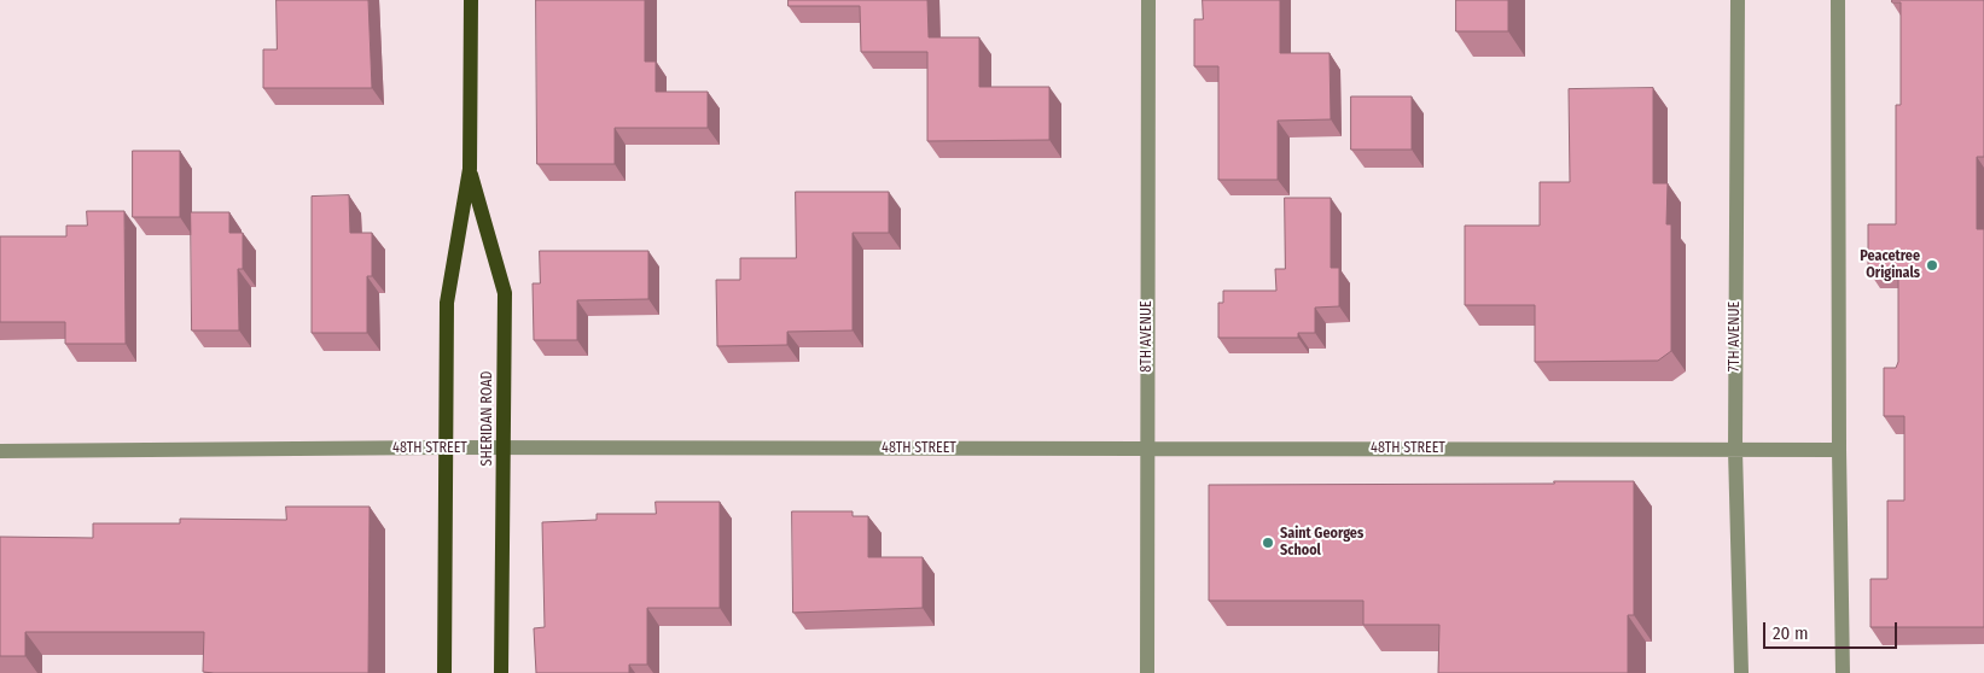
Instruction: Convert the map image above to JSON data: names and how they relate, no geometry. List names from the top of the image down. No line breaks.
{"streets":{"main road":["SHERIDAN ROAD"],"street":["8TH AVENUE","7TH AVENUE","48TH STREET"]},"crossings":[["8TH AVENUE","48TH STREET"],["7TH AVENUE","48TH STREET"],["SHERIDAN ROAD","48TH STREET"]],"places":["Peacetree Originals","Saint Georges School"],"scale_bar":"20 m"}
